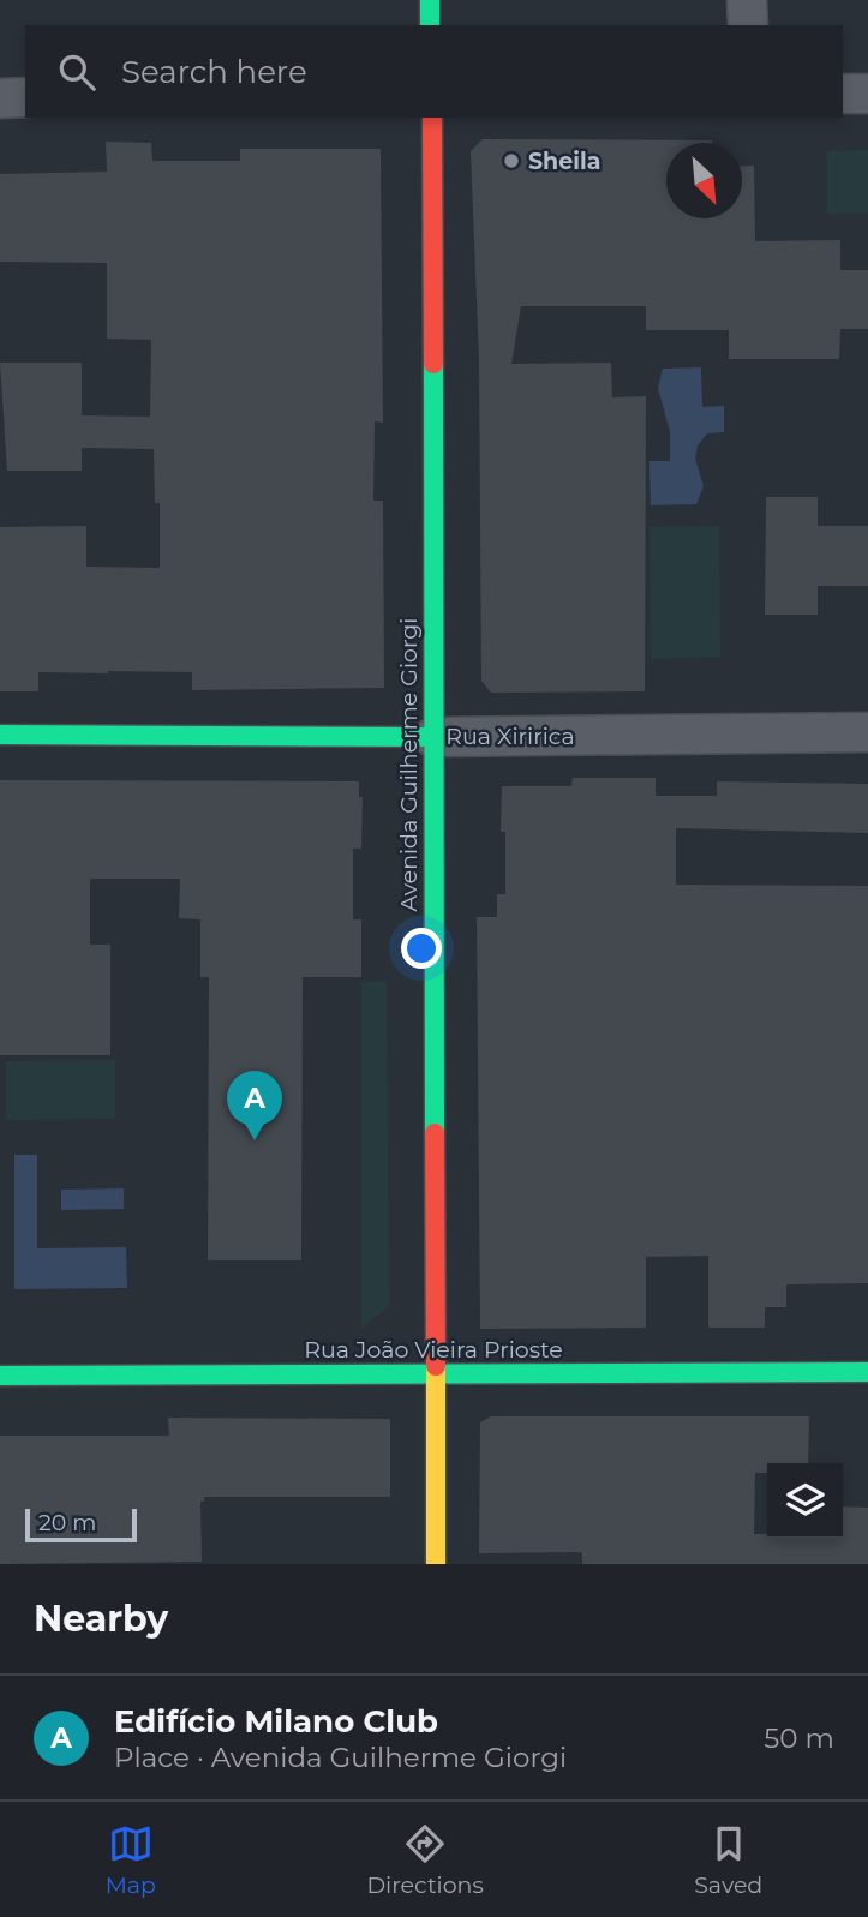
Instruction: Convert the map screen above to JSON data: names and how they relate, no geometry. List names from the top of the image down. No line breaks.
{"streets":{"street":["Rua Xiririca","Avenida Guilherme Giorgi","Rua João Vieira Prioste"]},"crossings":[["Rua Xiririca","Avenida Guilherme Giorgi"],["Avenida Guilherme Giorgi","Rua João Vieira Prioste"]],"places":["Sheila"],"scale_bar":"20 m","north":"bottom right","page":{"search":"Search here","pins":"A","scale":"20 m","heading":"Nearby","list":[{"mark":"A","name":"Edifício Milano Club","note":"Place · Avenida Guilherme Giorgi","value":"50 m"}],"nav":["Map","Directions","Saved"]}}
